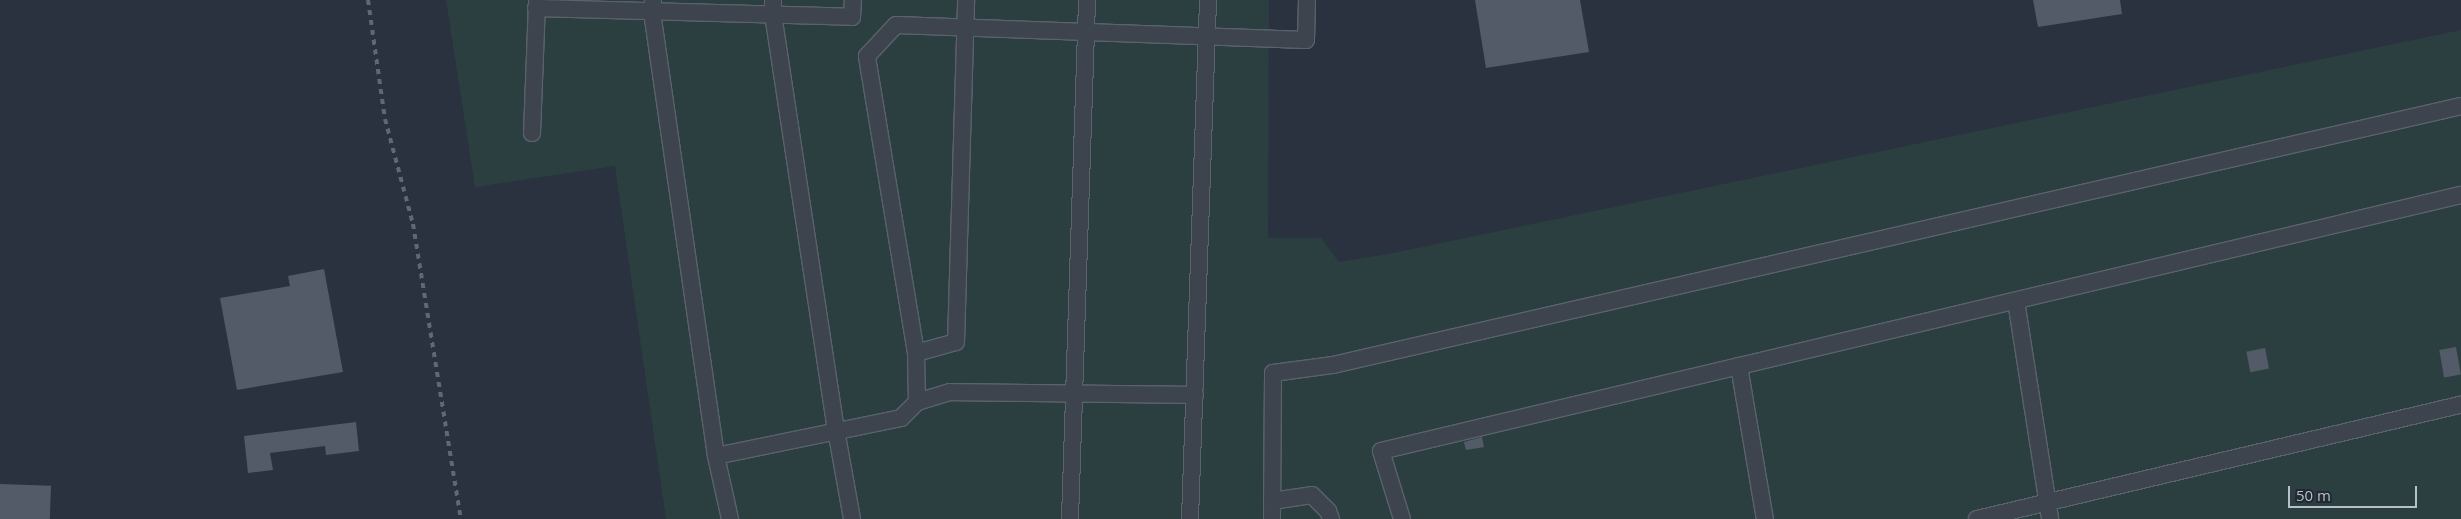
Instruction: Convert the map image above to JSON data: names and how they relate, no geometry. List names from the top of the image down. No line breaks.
{"scale_bar":"50 m"}
